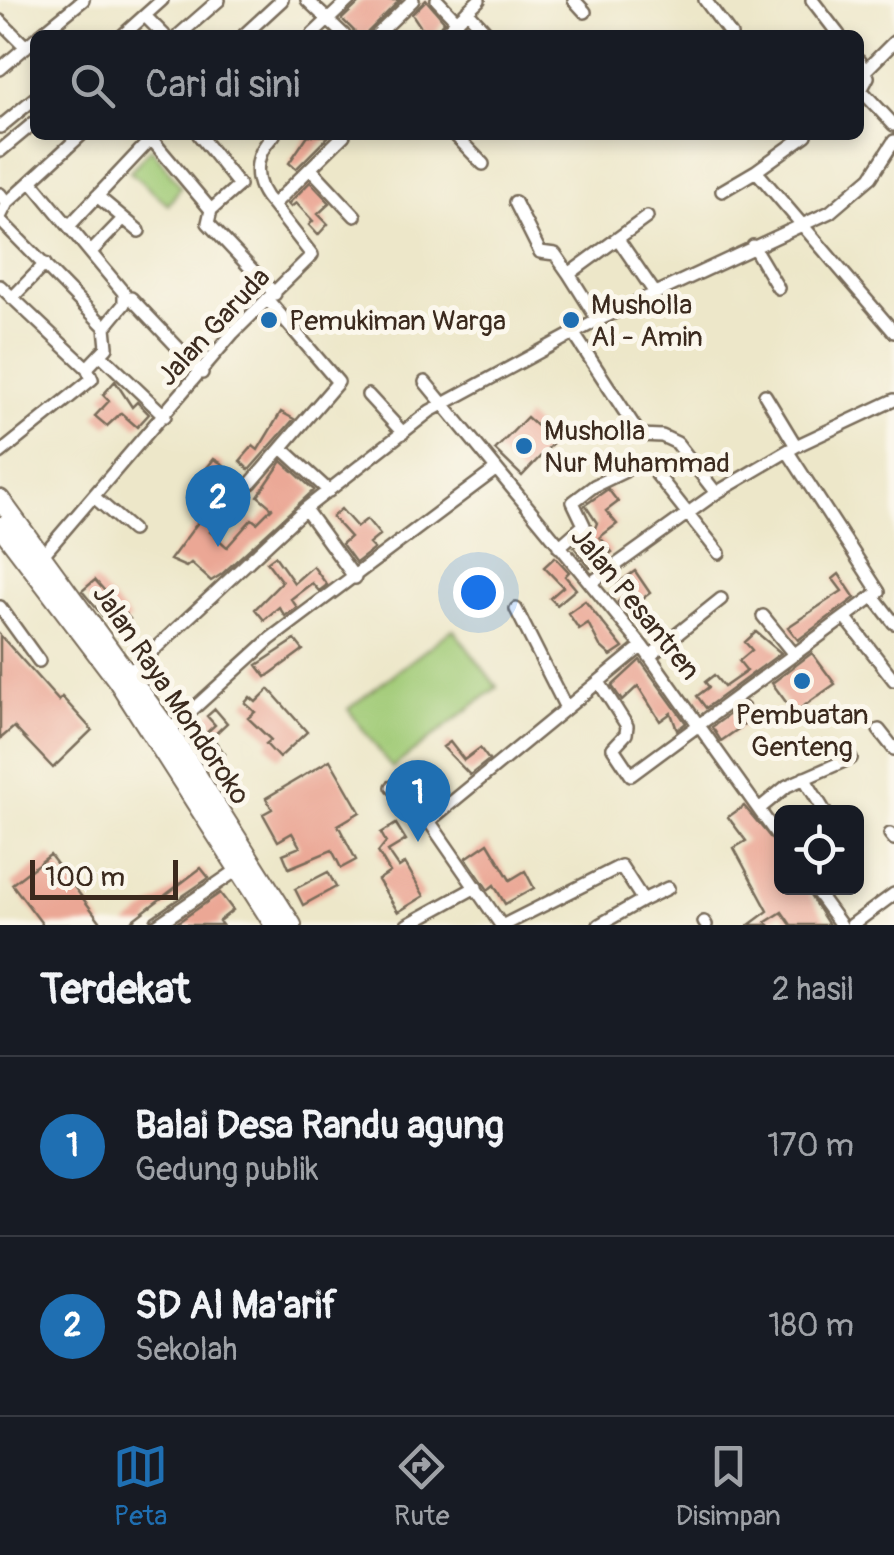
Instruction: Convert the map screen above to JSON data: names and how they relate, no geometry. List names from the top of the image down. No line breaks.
{"streets":{"highway":["Jalan Raya Mondoroko"],"street":["Jalan Garuda","Jalan Pesantren"]},"crossings":[["Jalan Garuda","Jalan Raya Mondoroko"]],"places":["Pemukiman Warga","Musholla Al - Amin","Musholla Nur Muhammad","Pembuatan Genteng"],"scale_bar":"100 m","page":{"search":"Cari di sini","pins":["2","1"],"scale":"100 m","heading":["Terdekat","2 hasil"],"list":[{"mark":"1","name":"Balai Desa Randu agung","note":"Gedung publik","value":"170 m"},{"mark":"2","name":"SD Al Ma'arif","note":"Sekolah","value":"180 m"}],"nav":["Peta","Rute","Disimpan"]}}
